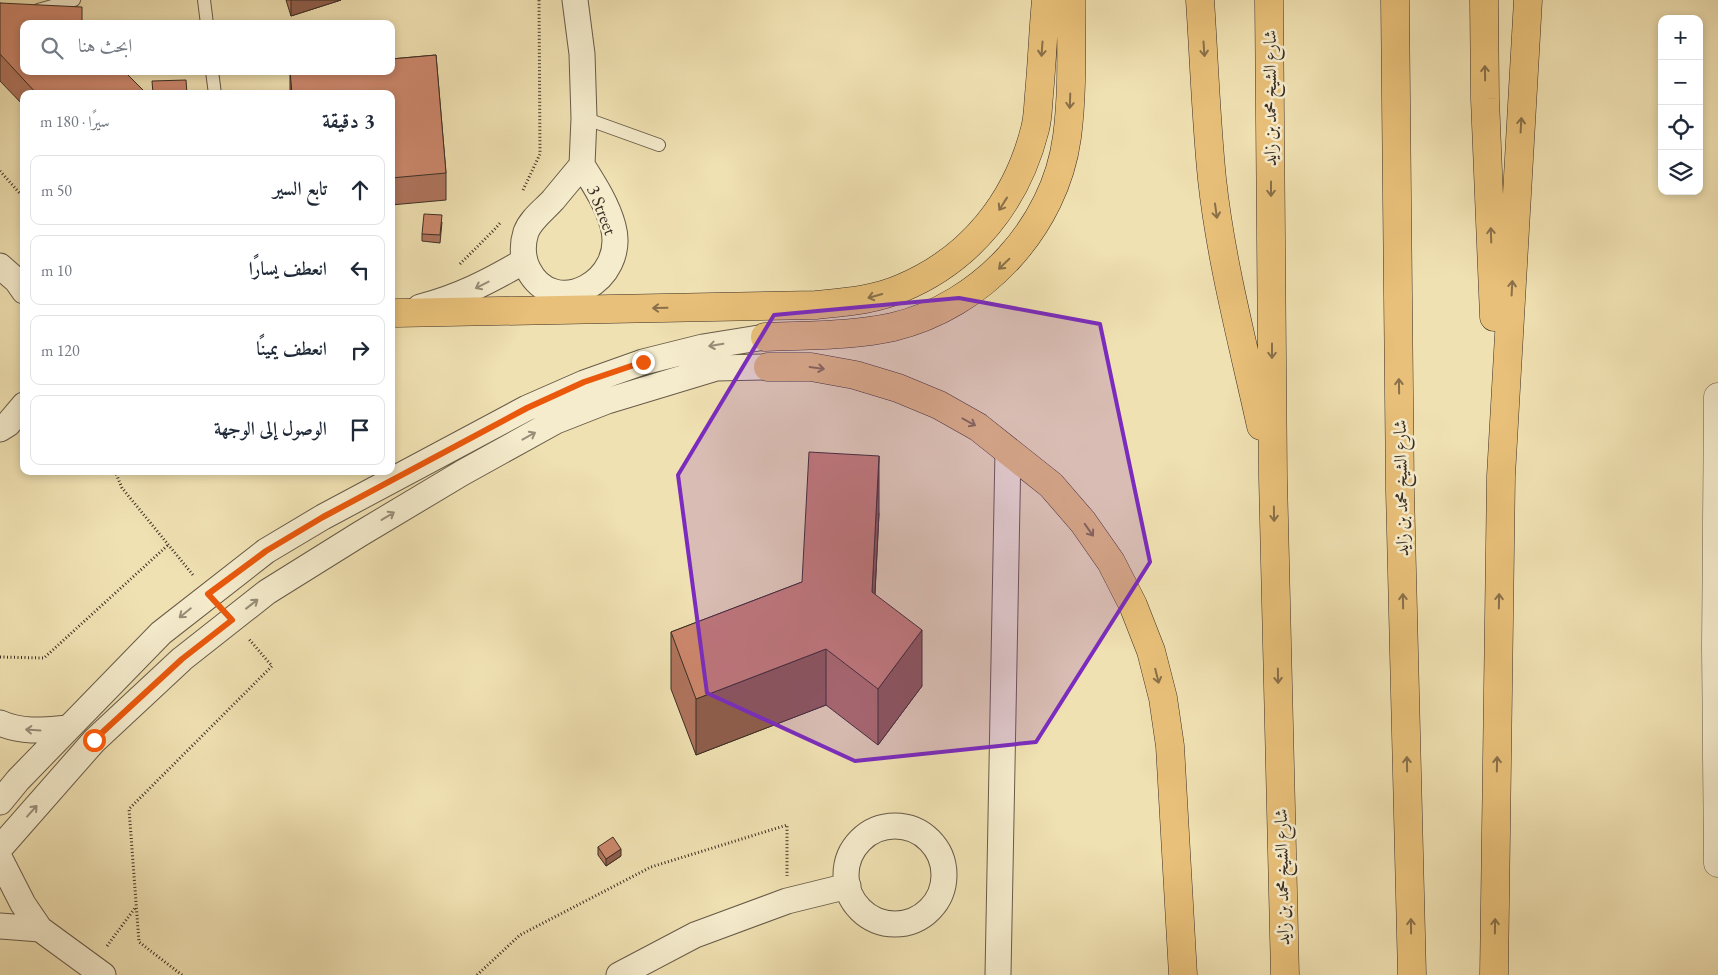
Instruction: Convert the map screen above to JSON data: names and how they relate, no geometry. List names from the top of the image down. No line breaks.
{"streets":{"highway":["شارع الشيخ محمد بن زايد"],"street":["3 Street"]},"page":{"map_buttons":["+","−"],"search":"ابحث هنا","heading":["3 دقيقة","سيرًا · 180 m"],"list":[["تابع السير","50 m"],["انعطف يسارًا","10 m"],["انعطف يمينًا","120 m"],"الوصول إلى الوجهة"]}}
